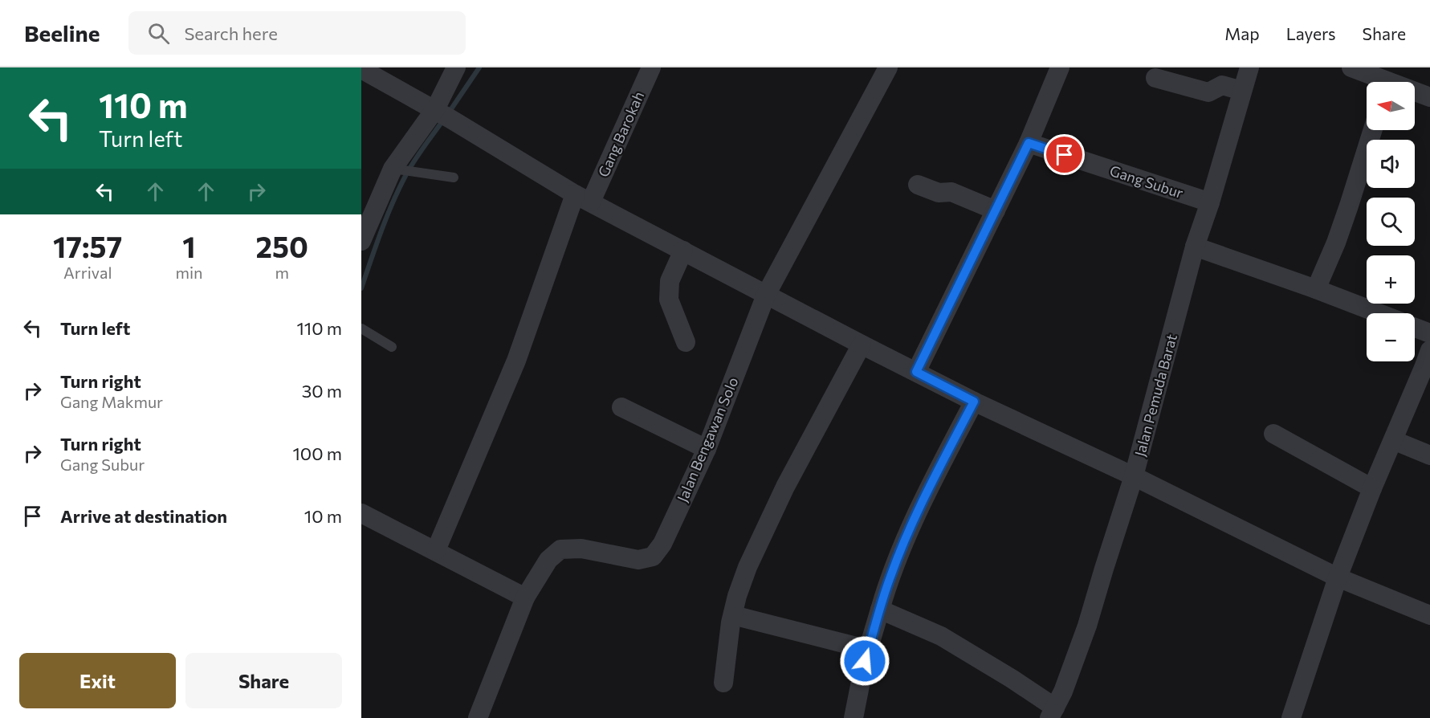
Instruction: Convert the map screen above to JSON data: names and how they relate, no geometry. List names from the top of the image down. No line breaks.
{"streets":{"street":["Gang Barokah","Gang Subur","Jalan Pemuda Barat","Jalan Bengawan Solo"]},"crossings":[["Gang Subur","Jalan Pemuda Barat"]],"north":"left","page":{"header":"Beeline","search":"Search here","nav":["Map","Layers","Share"],"turn":["110 m","Turn left"],"map_buttons":["+","−"],"eta":["17:57","Arrival","1","min","250","m"],"list":[{"name":"Turn left","value":"110 m"},{"name":"Turn right","note":"Gang Makmur","value":"30 m"},{"name":"Turn right","note":"Gang Subur","value":"100 m"},{"name":"Arrive at destination","value":"10 m"}],"buttons":["Exit","Share"]}}
